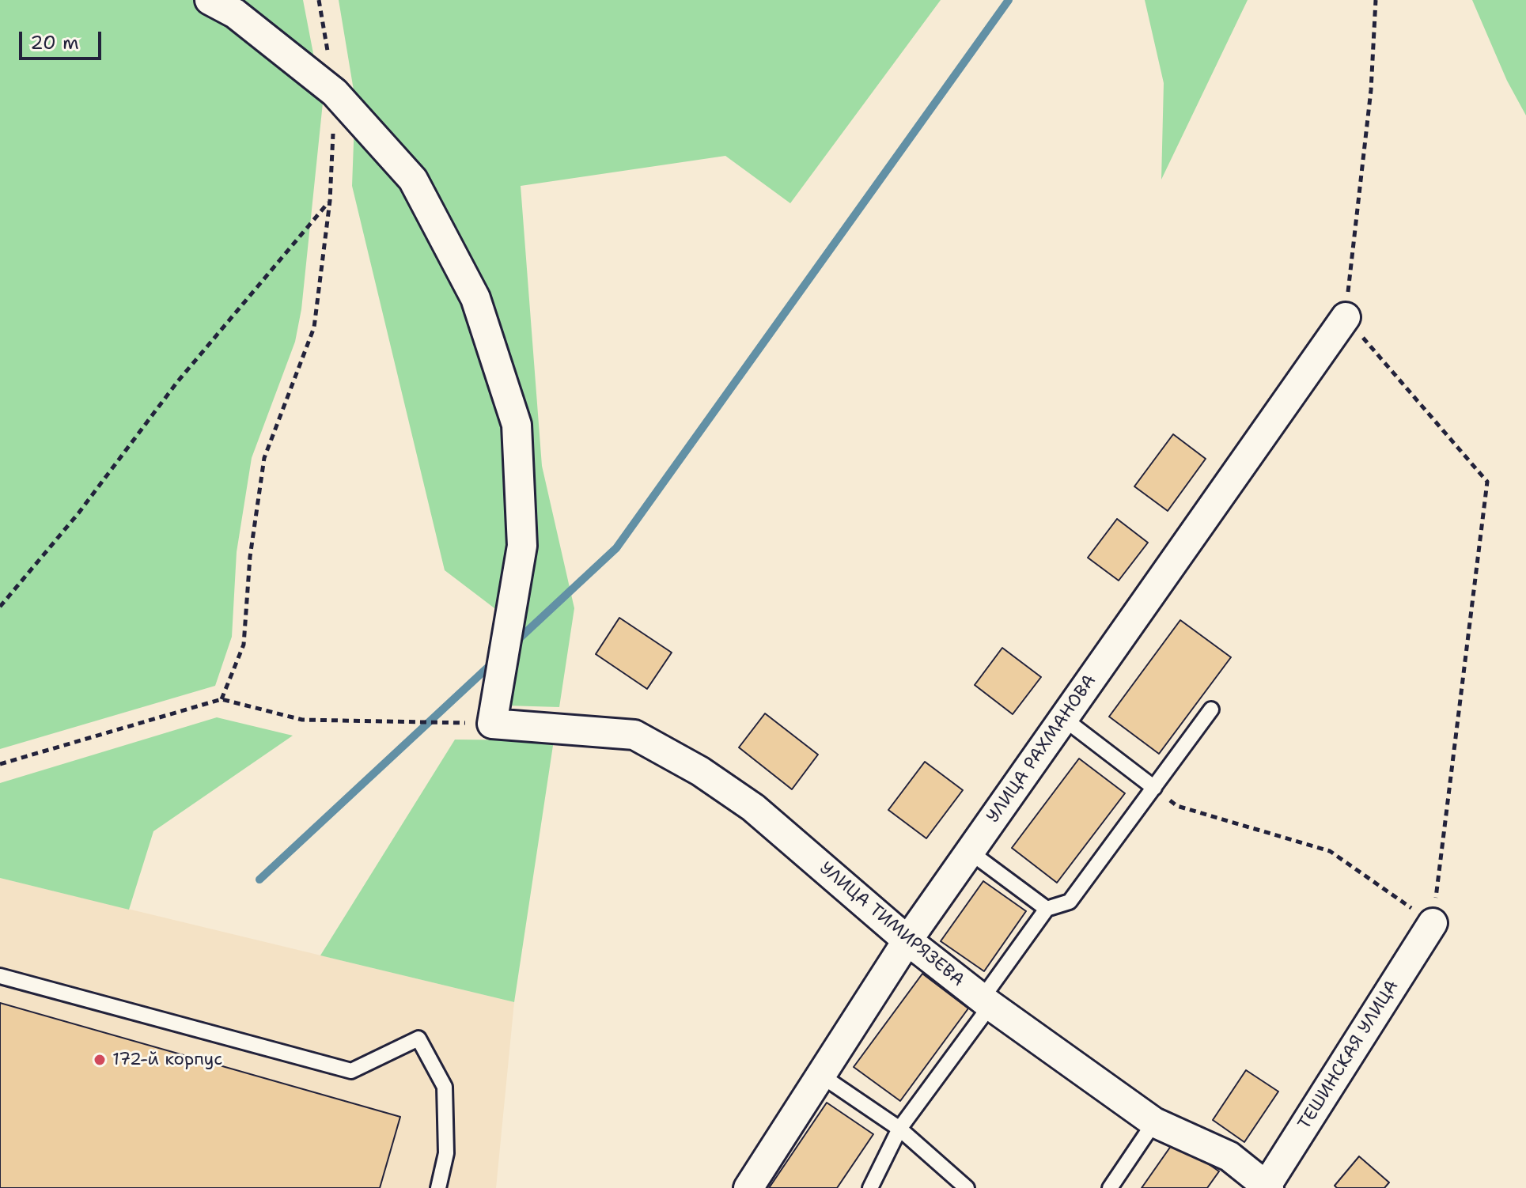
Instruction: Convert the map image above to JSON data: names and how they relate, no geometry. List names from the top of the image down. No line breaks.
{"streets":{"street":["УЛИЦА РАХМАНОВА","УЛИЦА ТИМИРЯЗЕВА","ТЕШИНСКАЯ УЛИЦА"]},"crossings":[["УЛИЦА РАХМАНОВА","УЛИЦА ТИМИРЯЗЕВА"],["УЛИЦА ТИМИРЯЗЕВА","ТЕШИНСКАЯ УЛИЦА"]],"places":["172-й корпус"],"scale_bar":"20 m"}
